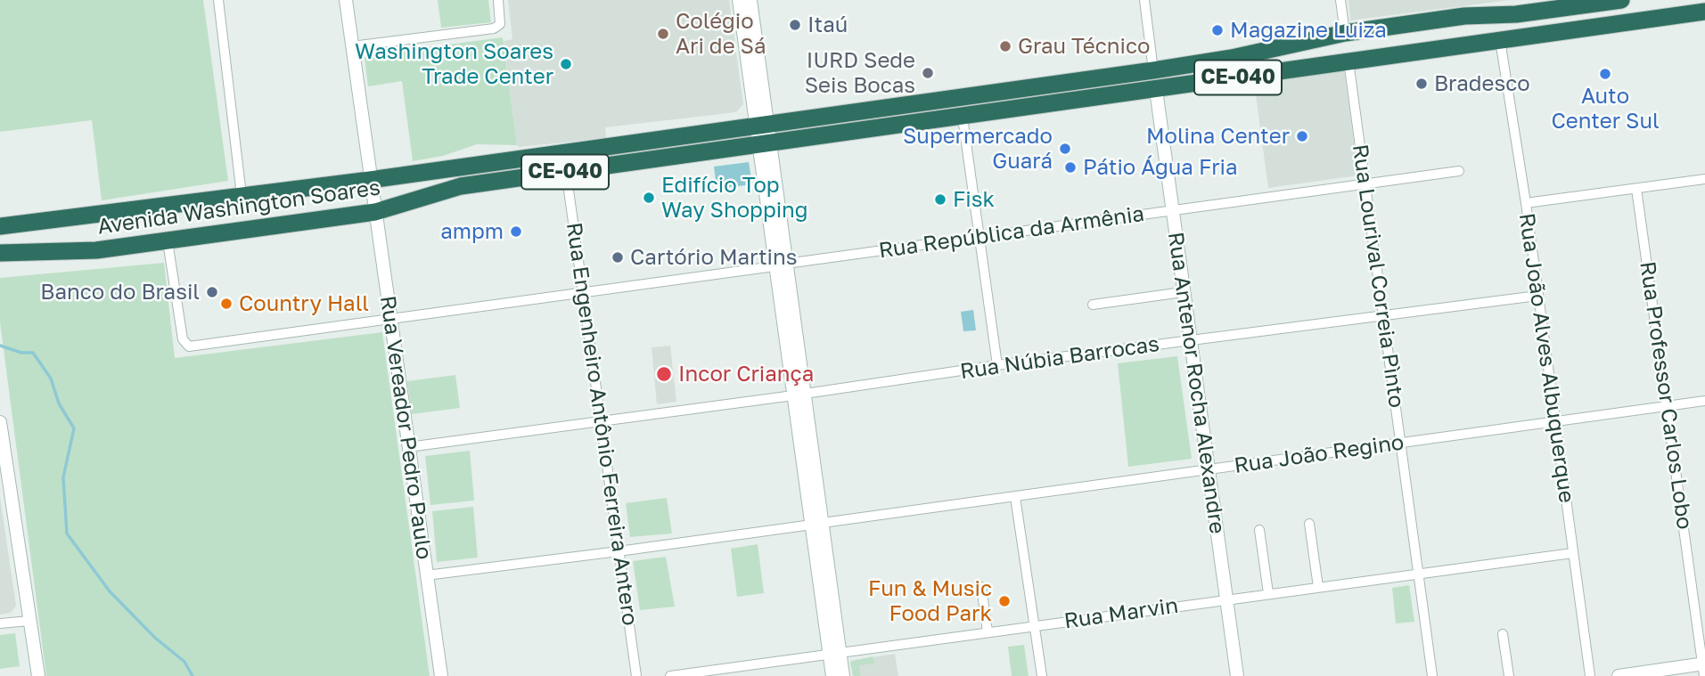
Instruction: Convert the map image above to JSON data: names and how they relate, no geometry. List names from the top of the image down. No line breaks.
{"streets":{"highway":["CE-040","Avenida Washington Soares"],"street":["Rua República da Armênia","Rua Lourival Correia Pìnto","Rua Núbia Barrocas","Rua João Alves Albuquerque","Rua Antenor Rocha Alexandre","Rua Professor Carlos Lobo","Rua Engenheiro Antônio Ferreira Antero","Rua Vereador Pedro Paulo","Rua João Regino","Rua Marvin"]},"crossings":[["Avenida Washington Soares","Rua República da Armênia"],["Avenida Washington Soares","Rua Lourival Correia Pìnto"],["Avenida Washington Soares","Rua João Alves Albuquerque"],["Avenida Washington Soares","Rua Antenor Rocha Alexandre"],["Avenida Washington Soares","Rua Engenheiro Antônio Ferreira Antero"],["Avenida Washington Soares","Rua Vereador Pedro Paulo"],["Rua República da Armênia","Rua Lourival Correia Pìnto"],["Rua República da Armênia","Rua Antenor Rocha Alexandre"],["Rua República da Armênia","Rua Engenheiro Antônio Ferreira Antero"],["Rua República da Armênia","Rua Vereador Pedro Paulo"],["Rua Lourival Correia Pìnto","Rua Núbia Barrocas"],["Rua Lourival Correia Pìnto","Rua João Regino"],["Rua Lourival Correia Pìnto","Rua Marvin"],["Rua Núbia Barrocas","Rua João Alves Albuquerque"],["Rua Núbia Barrocas","Rua Antenor Rocha Alexandre"],["Rua Núbia Barrocas","Rua Engenheiro Antônio Ferreira Antero"],["Rua Núbia Barrocas","Rua Vereador Pedro Paulo"],["Rua João Alves Albuquerque","Rua João Regino"],["Rua João Alves Albuquerque","Rua Marvin"],["Rua Antenor Rocha Alexandre","Rua João Regino"],["Rua Antenor Rocha Alexandre","Rua Marvin"],["Rua Professor Carlos Lobo","Rua João Regino"],["Rua Engenheiro Antônio Ferreira Antero","Rua João Regino"],["Rua Vereador Pedro Paulo","Rua João Regino"]],"places":["Itaú","Magazine Luiza","Colégio Ari de Sá","Grau Técnico","Washington Soares Trade Center","IURD Sede Seis Bocas","Auto Center Sul","Bradesco","Molina Center","Supermercado Guará","Pátio Água Fria","Edifício Top Way Shopping","Fisk","ampm","Cartório Martins","Banco do Brasil","Country Hall","Incor Criança","Fun & Music Food Park"]}
